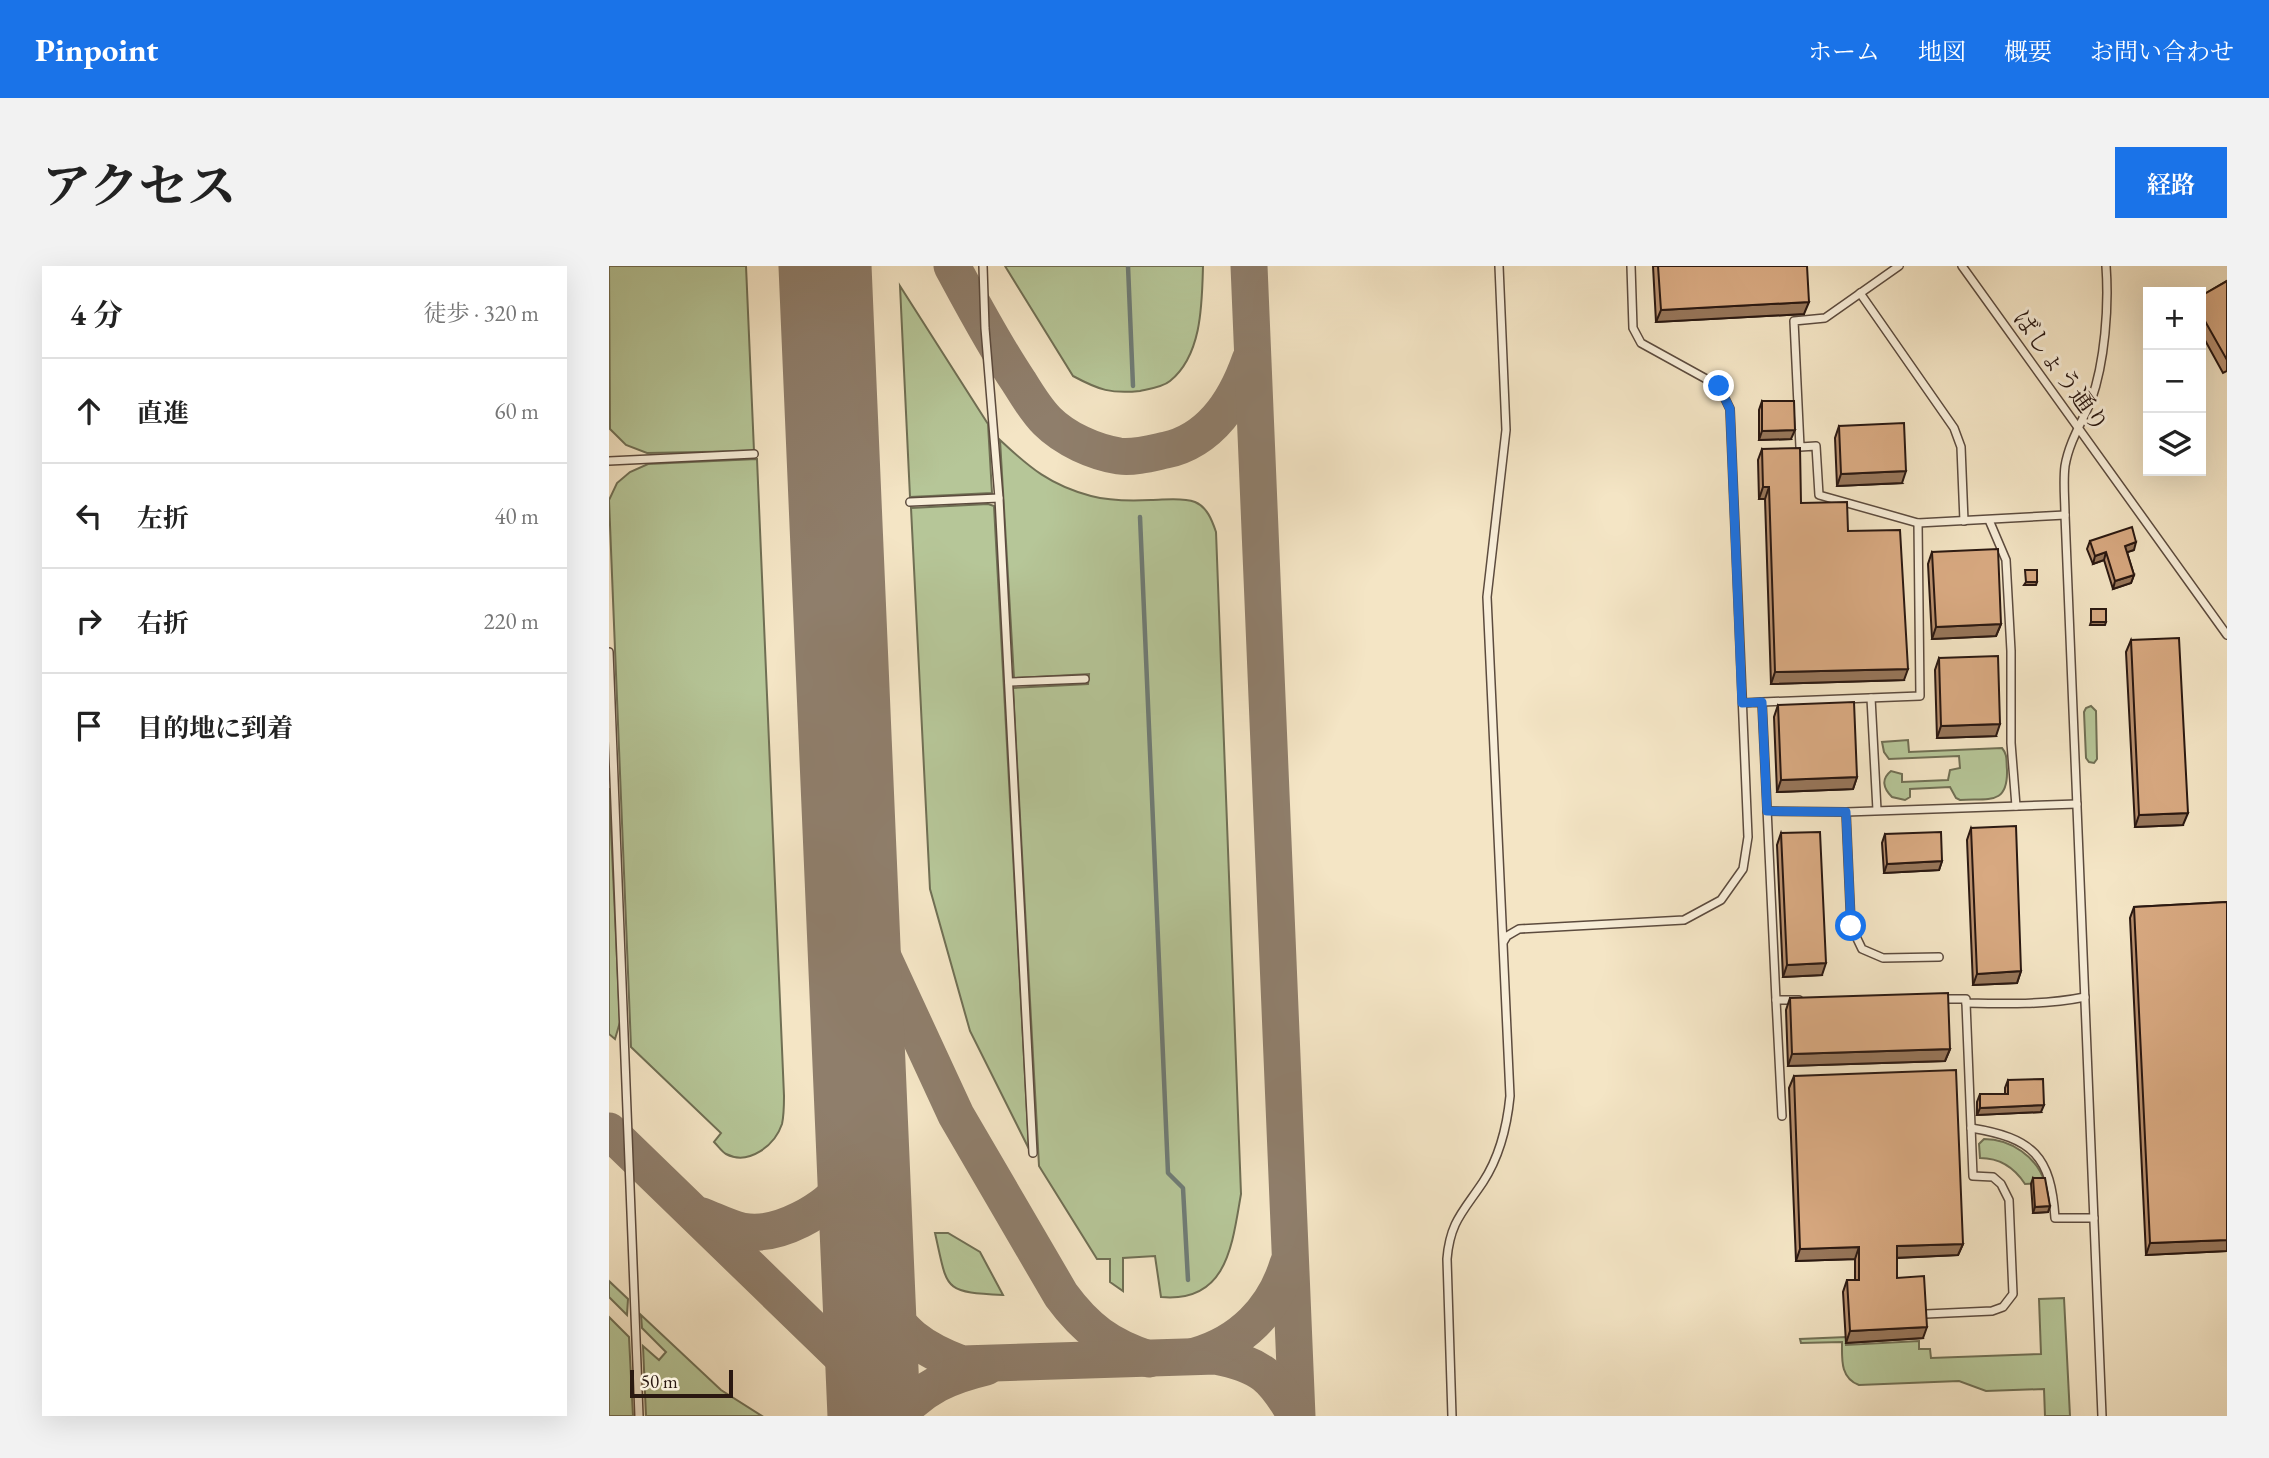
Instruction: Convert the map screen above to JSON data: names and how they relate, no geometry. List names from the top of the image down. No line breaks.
{"streets":{"lane":["ばしょう通り"]},"scale_bar":"50 m","page":{"header":"Pinpoint","nav":["ホーム","地図","概要","お問い合わせ"],"title":"アクセス","buttons":"経路","heading":["4 分","徒歩 · 320 m"],"map_buttons":["+","−"],"list":[["直進","60 m"],["左折","40 m"],["右折","220 m"],"目的地に到着"],"scale":"50 m"}}
